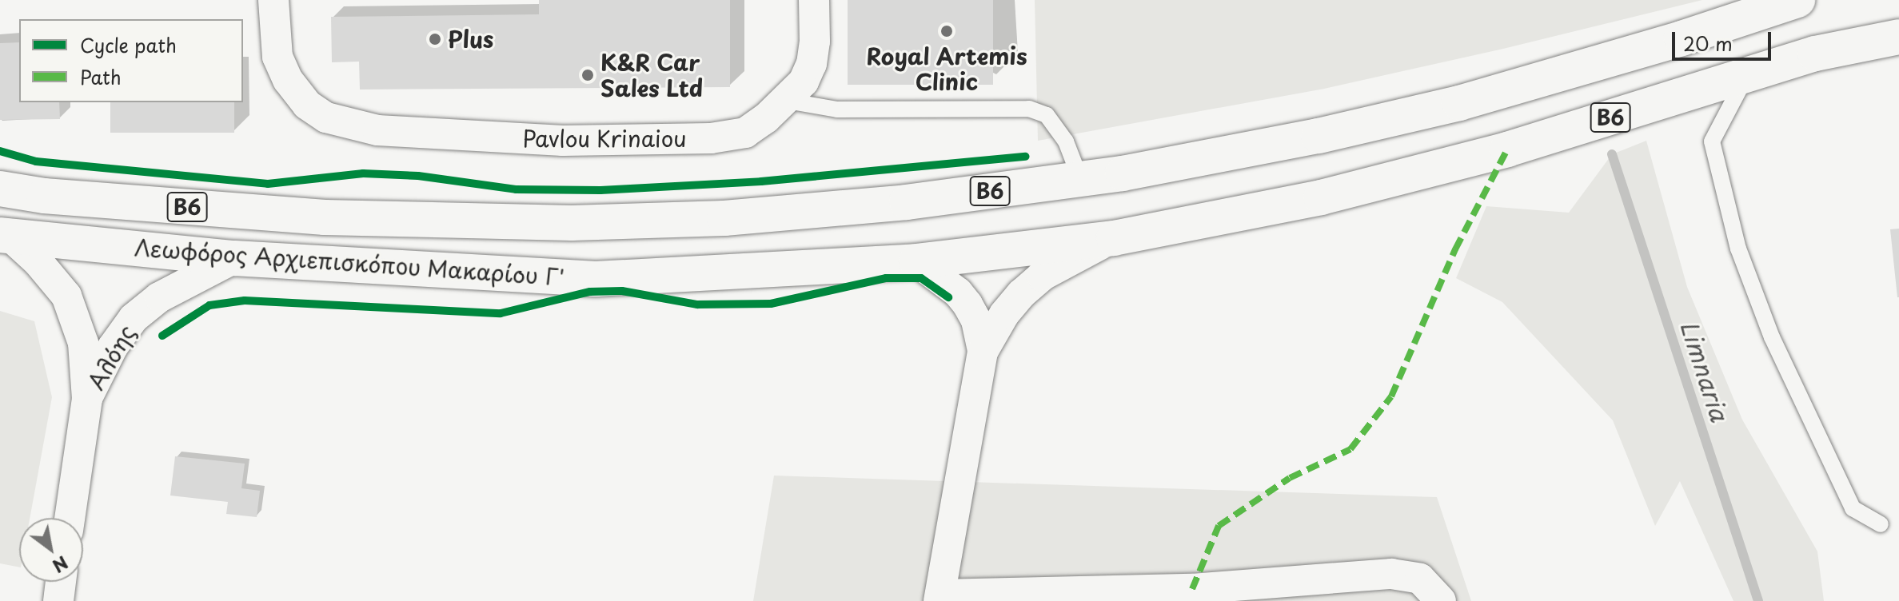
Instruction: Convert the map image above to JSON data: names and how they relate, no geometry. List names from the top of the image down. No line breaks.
{"streets":{"main road":["B6","Λεωφόρος Αρχιεπισκόπου Μακαρίου Γ'"],"street":["Pavlou Krinaiou","Αλόης"]},"crossings":[["Λεωφόρος Αρχιεπισκόπου Μακαρίου Γ'","Αλόης"]],"water":["Limnaria"],"places":["Royal Artemis Clinic","Plus","K&R Car Sales Ltd"],"legend":["Cycle path","Path"],"scale_bar":"20 m","north":"bottom right"}
